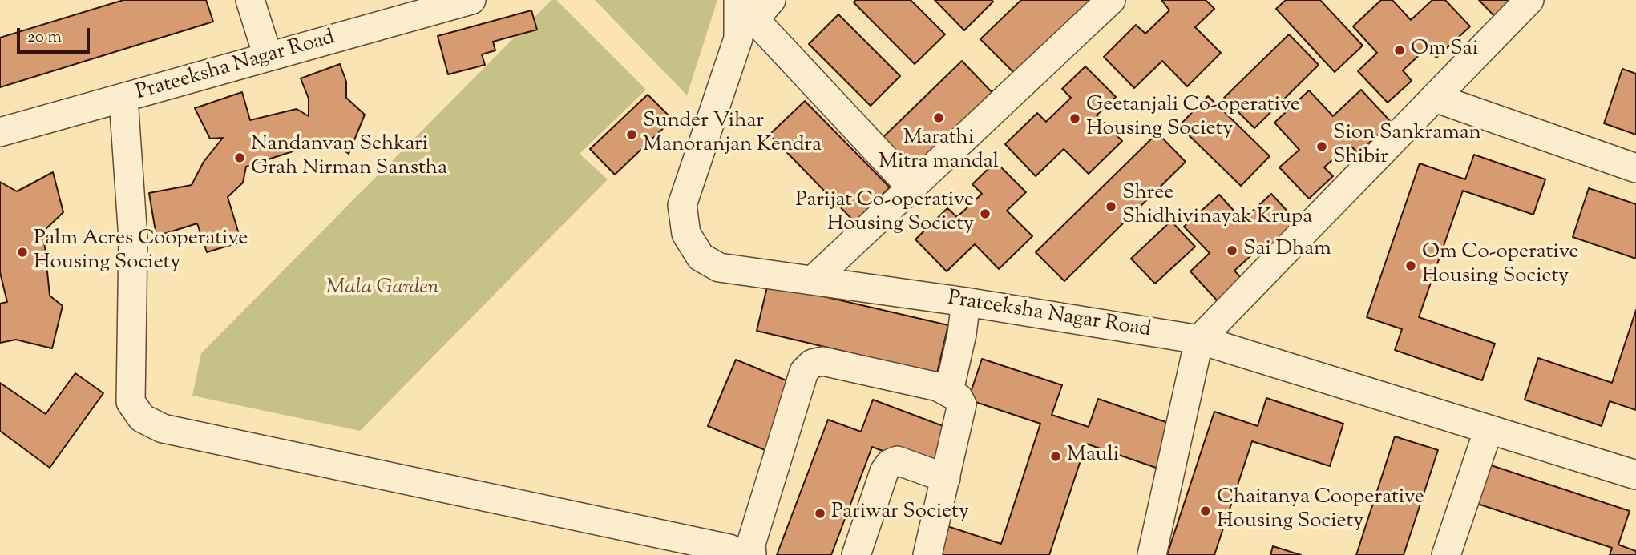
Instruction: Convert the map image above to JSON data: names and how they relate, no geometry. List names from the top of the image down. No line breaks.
{"streets":{"street":["Prateeksha Nagar Road"]},"parks":["Mala Garden"],"places":["Om Sai","Marathi Mitra mandal","Geetanjali Co-operative Housing Society","Sunder Vihar Manoranjan Kendra","Sion Sankraman Shibir","Nandanvan Sehkari Grah Nirman Sanstha","Shree Shidhivinayak Krupa","Parijat Co-operative Housing Society","Sai Dham","Palm Acres Cooperative Housing Society","Om Co-operative Housing Society","Mauli","Chaitanya Cooperative Housing Society","Pariwar Society"],"scale_bar":"20 m"}
